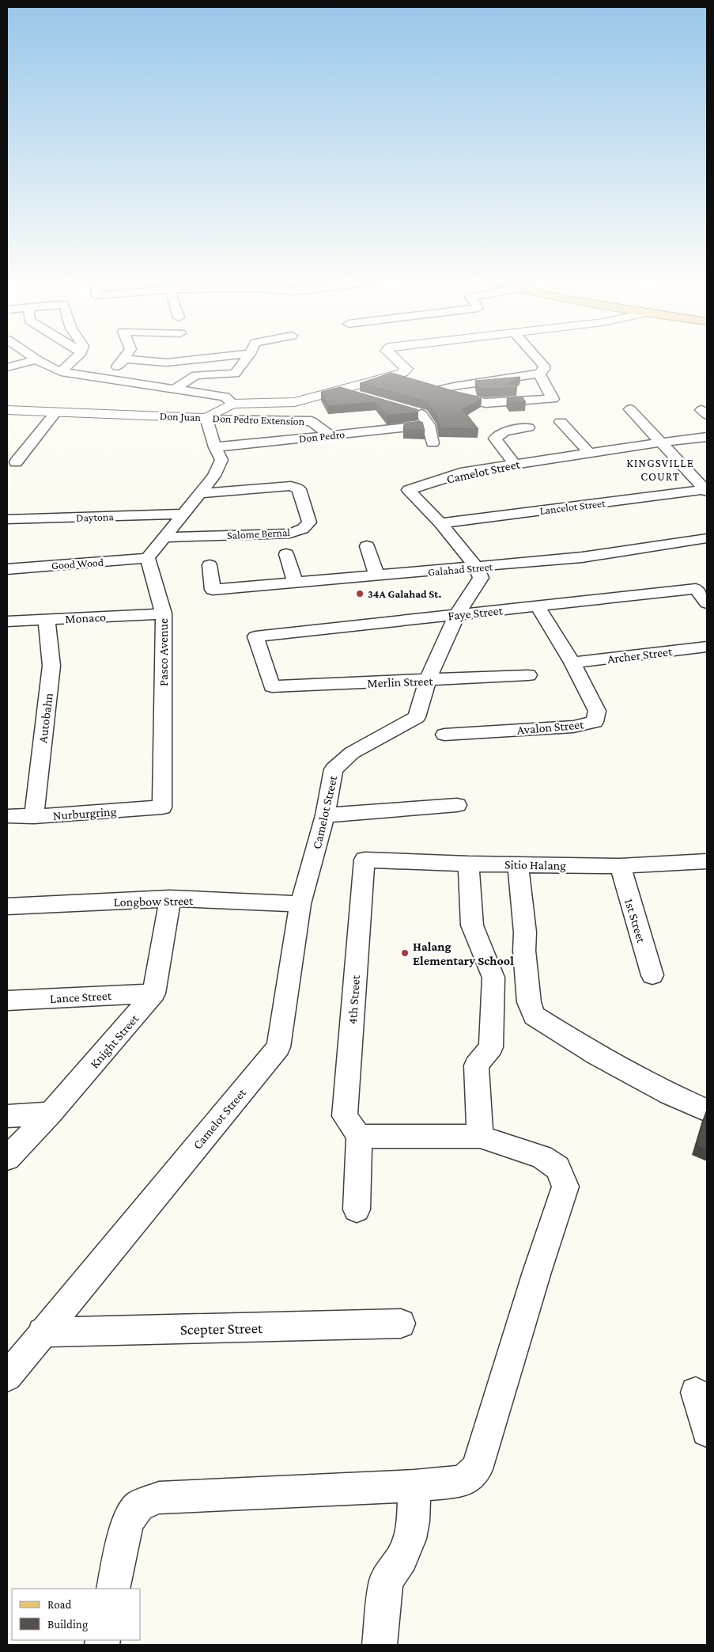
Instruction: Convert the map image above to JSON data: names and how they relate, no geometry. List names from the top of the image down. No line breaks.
{"streets":{"street":["Don Juan","Don Pedro Extension","Don Pedro","Camelot Street","Lancelot Street","Daytona","Salome Bernal","Good Wood","Galahad Street","Faye Street","Monaco","Pasco Avenue","Archer Street","Merlin Street","Autobahn","Avalon Street","Nurburgring","Sitio Halang","Longbow Street","1st Street","Lance Street","4th Street","Knight Street","Scepter Street"]},"crossings":[["Don Juan","Don Pedro Extension"],["Don Pedro Extension","Don Pedro"],["Camelot Street","Lancelot Street"],["Camelot Street","Galahad Street"],["Camelot Street","Faye Street"],["Camelot Street","Merlin Street"],["Camelot Street","Longbow Street"],["Camelot Street","Scepter Street"],["Good Wood","Pasco Avenue"],["Faye Street","Merlin Street"],["Faye Street","Avalon Street"],["Monaco","Pasco Avenue"],["Monaco","Autobahn"],["Pasco Avenue","Nurburgring"],["Archer Street","Avalon Street"],["Autobahn","Nurburgring"],["Sitio Halang","1st Street"],["Sitio Halang","4th Street"],["Lance Street","Knight Street"]],"districts":["KINGSVILLE COURT"],"places":["34A Galahad St.","Halang Elementary School"],"legend":["Road","Building"]}
